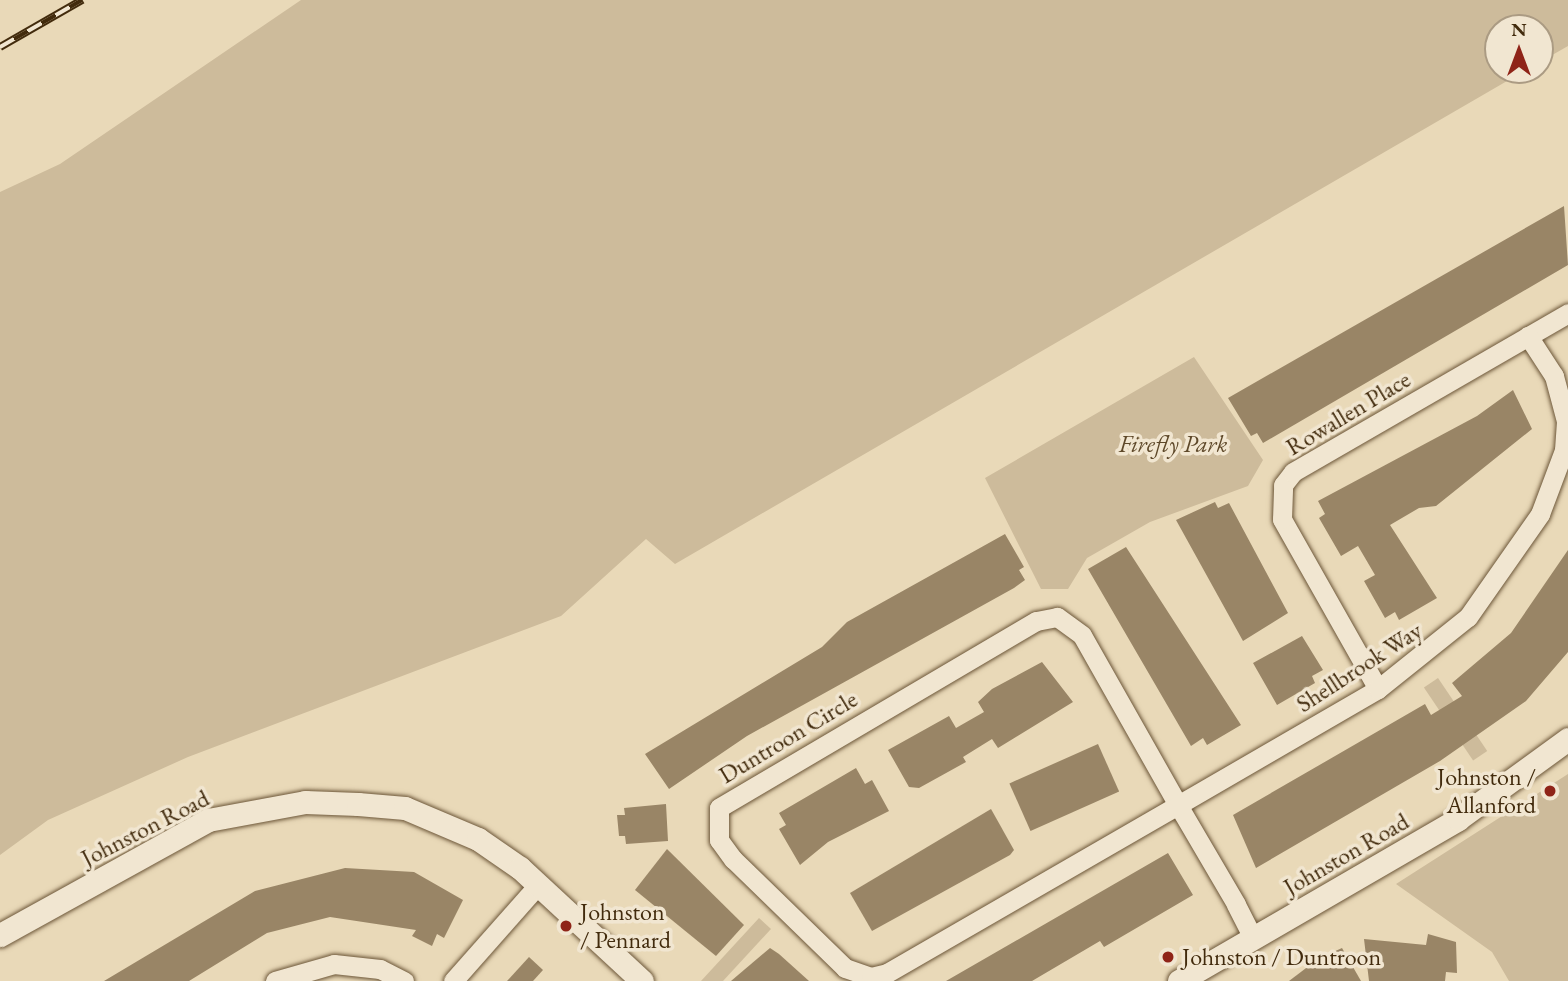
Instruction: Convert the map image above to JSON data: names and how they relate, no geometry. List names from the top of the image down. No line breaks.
{"streets":{"street":["Rowallen Place","Shellbrook Way","Duntroon Circle","Johnston Road"]},"crossings":[["Rowallen Place","Shellbrook Way"],["Shellbrook Way","Duntroon Circle"],["Duntroon Circle","Johnston Road"]],"parks":["Firefly Park"],"places":["Johnston / Allanford","Johnston / Pennard","Johnston / Duntroon"],"north":"top"}
